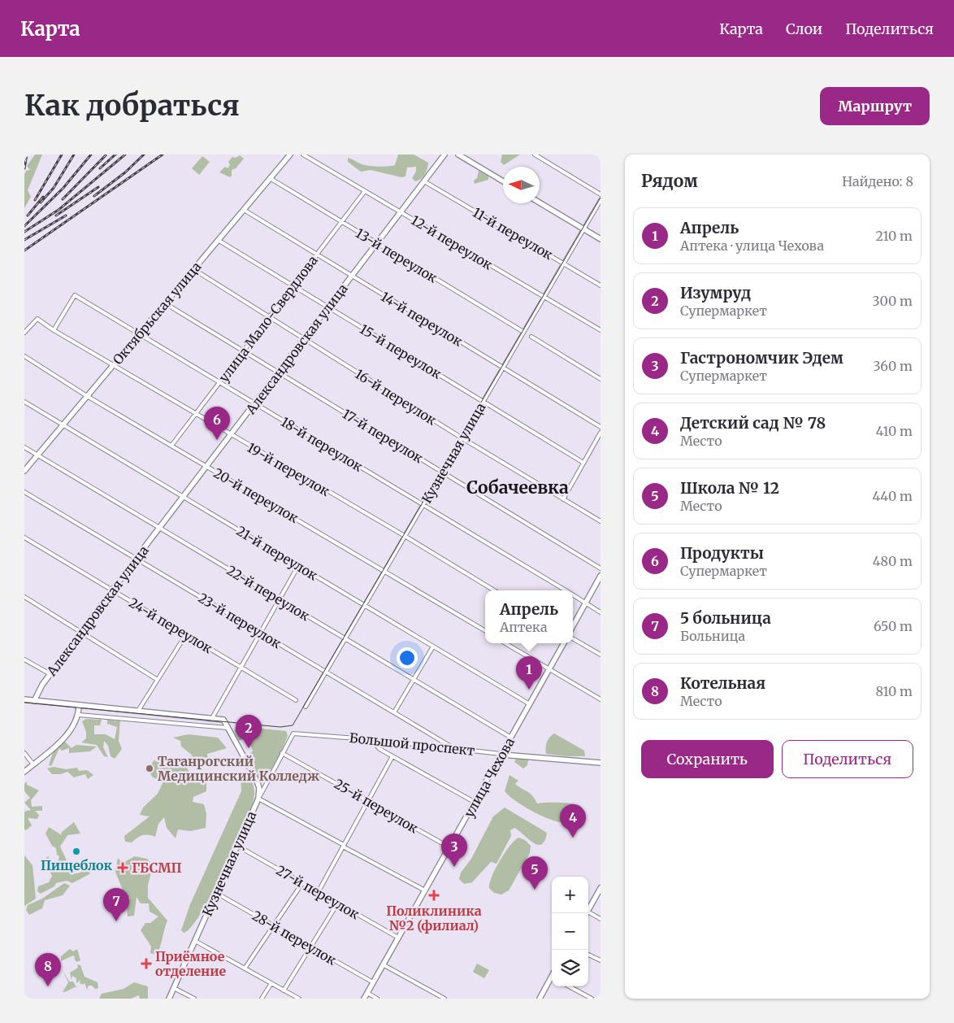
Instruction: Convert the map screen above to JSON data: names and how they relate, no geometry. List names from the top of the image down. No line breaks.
{"streets":{"main road":["Октябрьская улица","Александровская улица","Кузнечная улица","Большой проспект","улица Чехова"],"street":["11-й переулок","12-й переулок","13-й переулок","улица Мало-Свердлова","14-й переулок","15-й переулок","16-й переулок","17-й переулок","18-й переулок","19-й переулок","20-й переулок","21-й переулок","22-й переулок","23-й переулок","24-й переулок","25-й переулок","27-й переулок","28-й переулок"]},"crossings":[["11-й переулок","Александровская улица"],["11-й переулок","Кузнечная улица"],["12-й переулок","улица Мало-Свердлова"],["12-й переулок","Александровская улица"],["12-й переулок","Кузнечная улица"],["13-й переулок","Октябрьская улица"],["13-й переулок","улица Мало-Свердлова"],["13-й переулок","Александровская улица"],["13-й переулок","Кузнечная улица"],["Октябрьская улица","14-й переулок"],["Октябрьская улица","15-й переулок"],["Октябрьская улица","16-й переулок"],["Октябрьская улица","17-й переулок"],["Октябрьская улица","18-й переулок"],["Октябрьская улица","19-й переулок"],["Октябрьская улица","20-й переулок"],["Октябрьская улица","21-й переулок"],["Октябрьская улица","22-й переулок"],["улица Мало-Свердлова","14-й переулок"],["улица Мало-Свердлова","15-й переулок"],["улица Мало-Свердлова","16-й переулок"],["улица Мало-Свердлова","17-й переулок"],["улица Мало-Свердлова","18-й переулок"],["улица Мало-Свердлова","19-й переулок"],["улица Мало-Свердлова","20-й переулок"],["14-й переулок","Александровская улица"],["14-й переулок","Кузнечная улица"],["Александровская улица","15-й переулок"],["Александровская улица","16-й переулок"],["Александровская улица","17-й переулок"],["Александровская улица","18-й переулок"],["Александровская улица","19-й переулок"],["Александровская улица","20-й переулок"],["Александровская улица","21-й переулок"],["Александровская улица","22-й переулок"],["Александровская улица","23-й переулок"],["Александровская улица","24-й переулок"],["15-й переулок","Кузнечная улица"],["16-й переулок","Кузнечная улица"],["17-й переулок","Кузнечная улица"],["18-й переулок","Кузнечная улица"],["18-й переулок","19-й переулок"],["Кузнечная улица","19-й переулок"],["Кузнечная улица","20-й переулок"],["Кузнечная улица","21-й переулок"],["Кузнечная улица","22-й переулок"],["Кузнечная улица","23-й переулок"],["Кузнечная улица","Большой проспект"],["Кузнечная улица","25-й переулок"],["Кузнечная улица","27-й переулок"],["Кузнечная улица","28-й переулок"],["21-й переулок","улица Чехова"],["22-й переулок","улица Чехова"],["23-й переулок","Большой проспект"],["Большой проспект","улица Чехова"],["улица Чехова","25-й переулок"],["улица Чехова","27-й переулок"],["улица Чехова","28-й переулок"]],"districts":["Собачеевка"],"places":{"other":["Таганрогский Медицинский Колледж","Пищеблок"],"health":["ГБСМП","Поликлиника №2 (филиал)","Приёмное отделение"]},"north":"left","page":{"header":"Карта","nav":["Карта","Слои","Поделиться"],"buttons":["Маршрут",["Сохранить","Поделиться"]],"title":"Как добраться","heading":["Рядом","Найдено: 8"],"list":[{"mark":"1","name":"Апрель","note":"Аптека · улица Чехова","value":"210 m"},{"mark":"2","name":"Изумруд","note":"Супермаркет","value":"300 m"},{"mark":"3","name":"Гастрономчик Эдем","note":"Супермаркет","value":"360 m"},{"mark":"4","name":"Детский сад № 78","note":"Место","value":"410 m"},{"mark":"5","name":"Школа № 12","note":"Место","value":"440 m"},{"mark":"6","name":"Продукты","note":"Супермаркет","value":"480 m"},{"mark":"7","name":"5 больница","note":"Больница","value":"650 m"},{"mark":"8","name":"Котельная","note":"Место","value":"810 m"}],"pins":["6","1","2","4","3","5","7","8"],"popup":["Апрель","Аптека"],"map_buttons":["+","−"]}}
